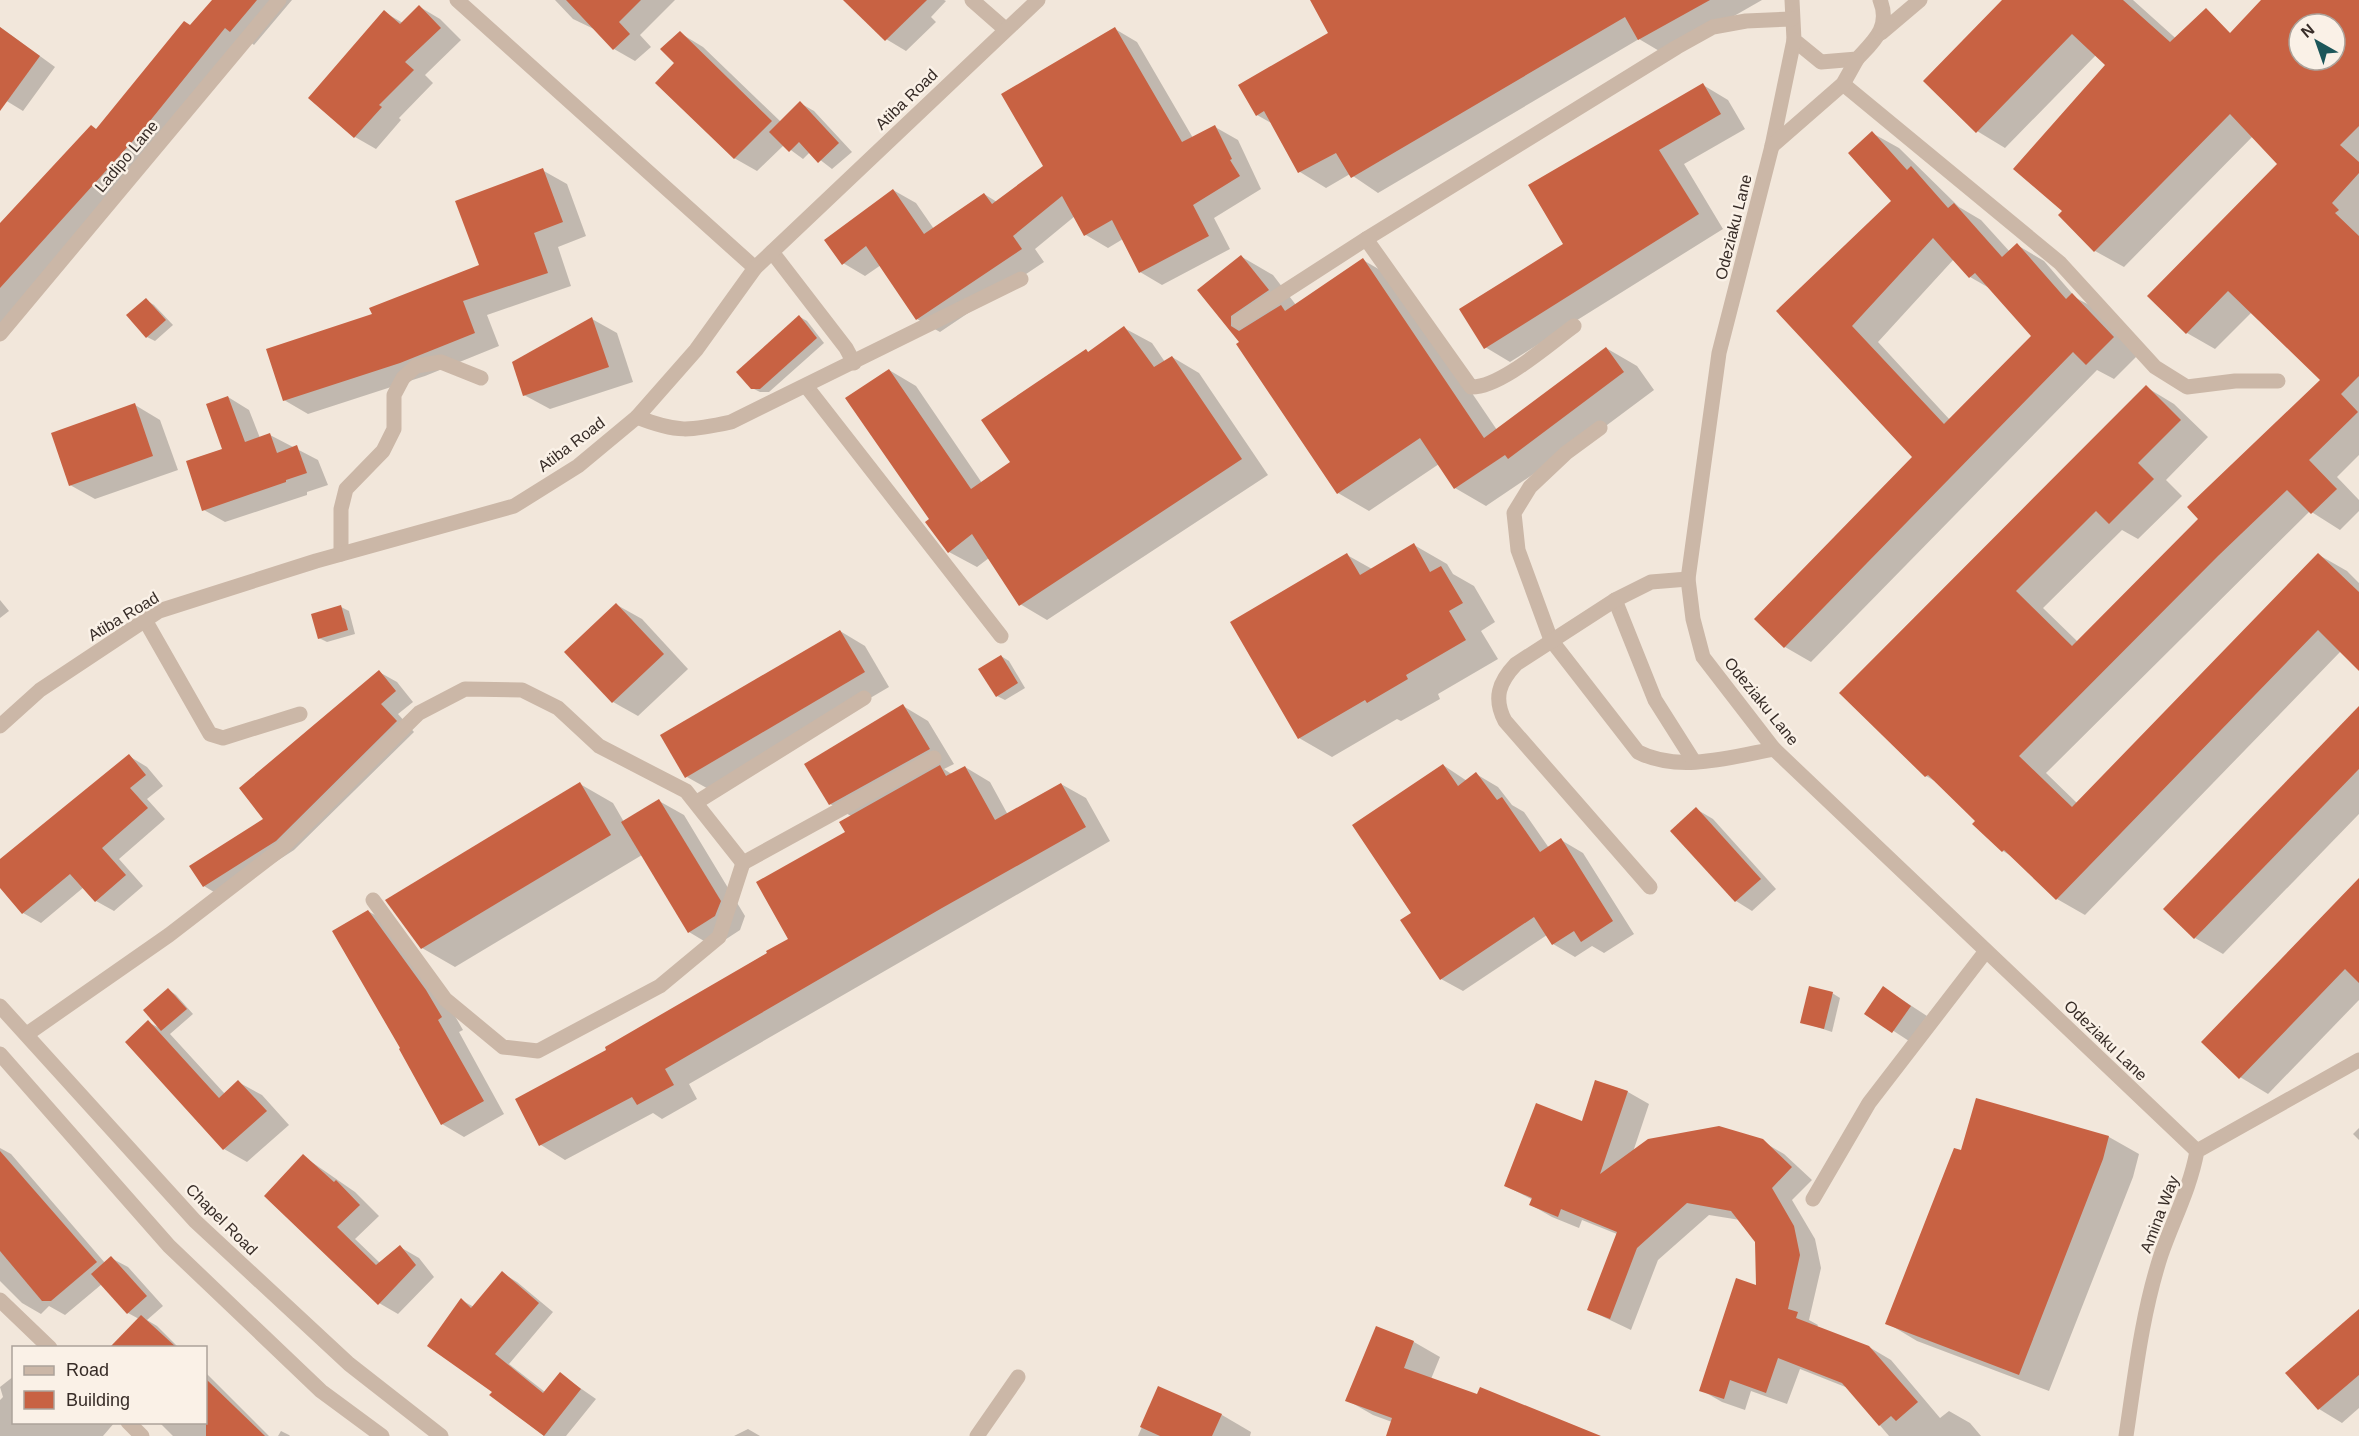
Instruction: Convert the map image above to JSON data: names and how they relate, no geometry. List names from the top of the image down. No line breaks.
{"streets":{"street":["Atiba Road","Ladipo Lane","Odeziaku Lane","Amina Way","Chapel Road"]},"crossings":[["Odeziaku Lane","Amina Way"]],"legend":["Road","Building"],"north":"top left"}
